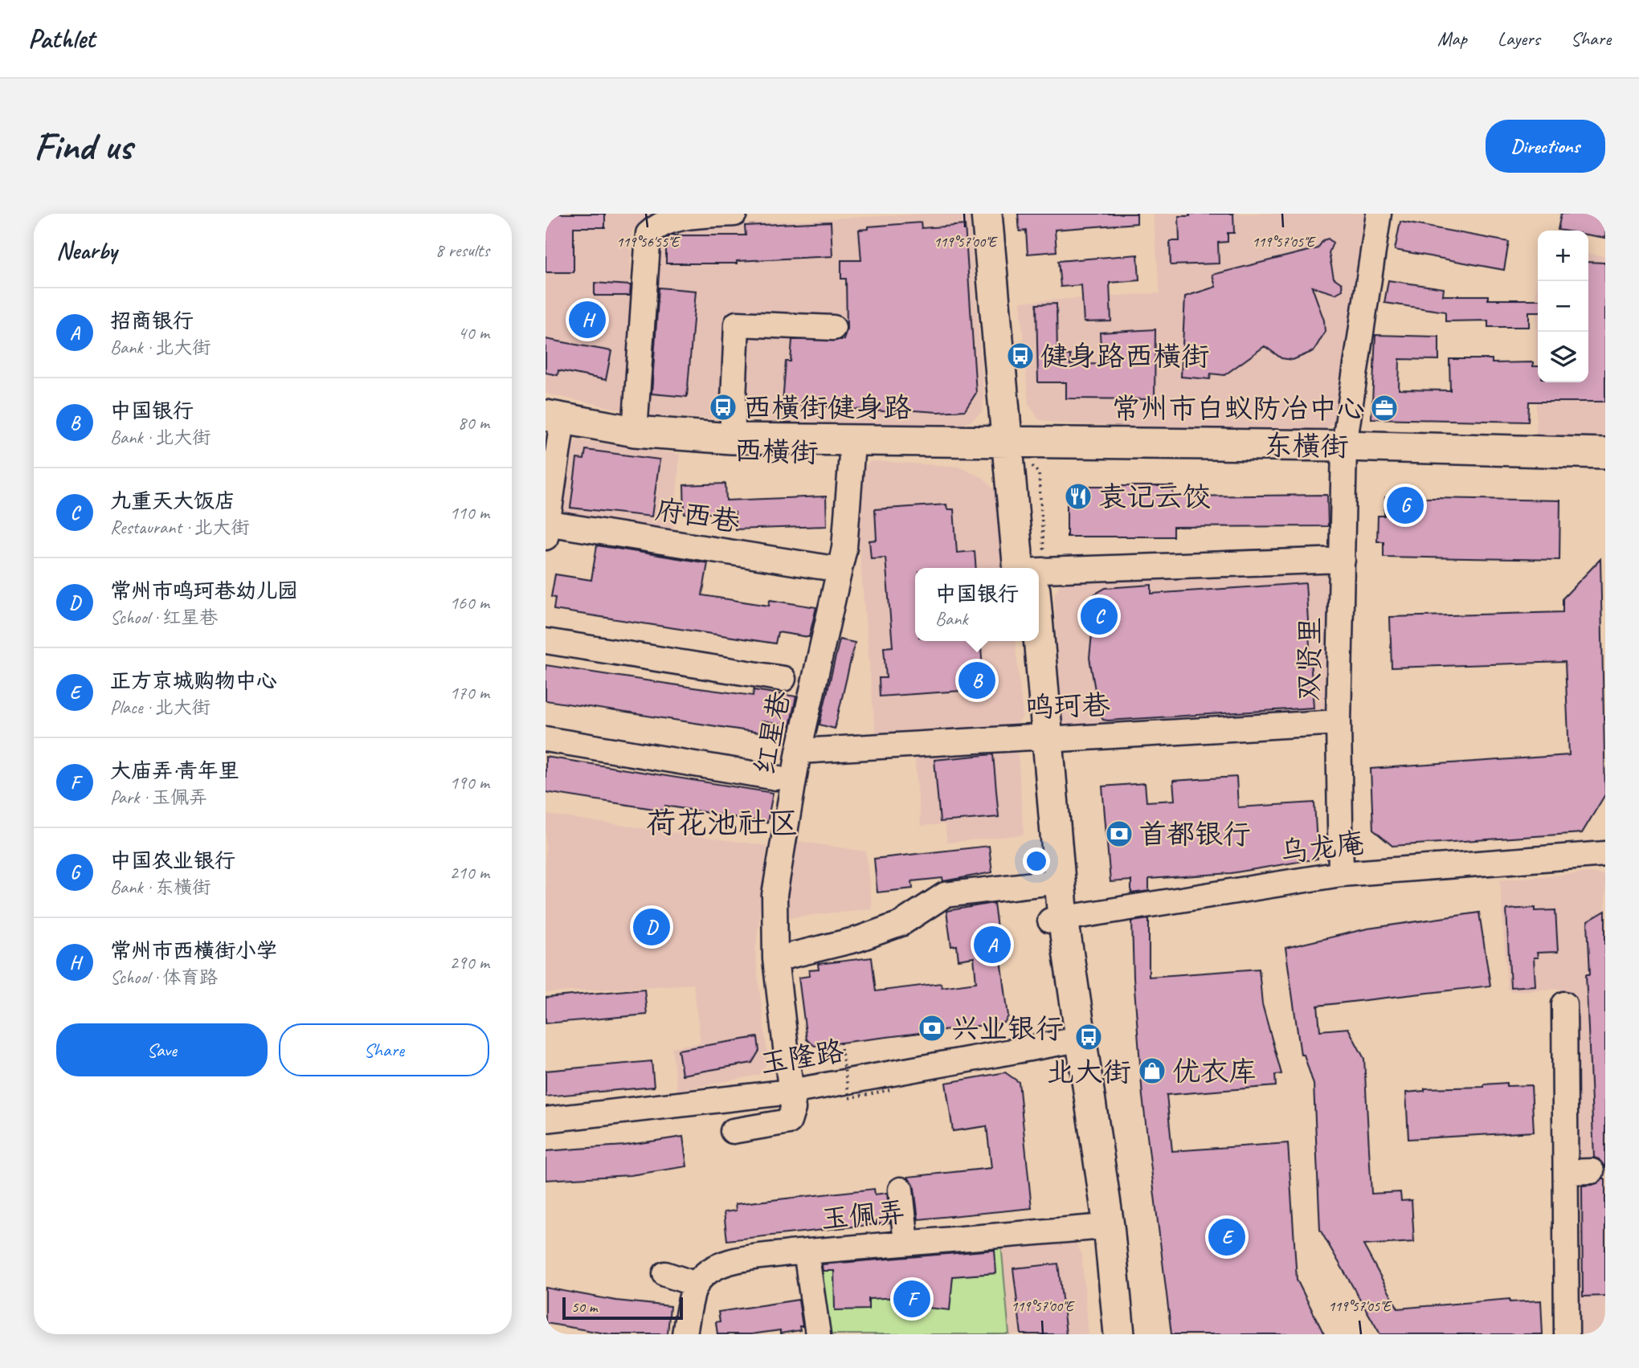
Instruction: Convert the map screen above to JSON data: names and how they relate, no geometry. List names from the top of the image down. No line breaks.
{"streets":{"main road":["东横街","西横街"],"street":["府西巷","双贤里","鸣珂巷","红星巷","乌龙庵","玉隆路","玉佩弄"]},"crossings":[["东横街","西横街"],["东横街","双贤里"],["西横街","红星巷"],["府西巷","红星巷"],["双贤里","鸣珂巷"],["双贤里","乌龙庵"],["鸣珂巷","红星巷"],["红星巷","玉隆路"]],"districts":["荷花池社区"],"places":{"bus stop":["健身路西横街","西横街健身路","北大街"],"office":["常州市白蚁防冶中心"],"restaurant":["袁记云饺"],"bank":["首都银行","兴业银行"],"shop":["优衣库"]},"scale_bar":"50 m","page":{"header":"Pathlet","nav":["Map","Layers","Share"],"buttons":["Directions",["Save","Share"]],"title":"Find us","heading":["Nearby","8 results"],"map_buttons":["+","−"],"list":[{"mark":"A","name":"招商银行","note":"Bank · 北大街","value":"40 m"},{"mark":"B","name":"中国银行","note":"Bank · 北大街","value":"80 m"},{"mark":"C","name":"九重天大饭店","note":"Restaurant · 北大街","value":"110 m"},{"mark":"D","name":"常州市鸣珂巷幼儿园","note":"School · 红星巷","value":"160 m"},{"mark":"E","name":"正方京城购物中心","note":"Place · 北大街","value":"170 m"},{"mark":"F","name":"大庙弄·青年里","note":"Park · 玉佩弄","value":"190 m"},{"mark":"G","name":"中国农业银行","note":"Bank · 东横街","value":"210 m"},{"mark":"H","name":"常州市西横街小学","note":"School · 体育路","value":"290 m"}],"pins":["H","G","C","B","D","A","E","F"],"popup":["中国银行","Bank"],"scale":"50 m"},"coordinates":["119°56'55\"E","119°57'00\"E","119°57'05\"E"]}
